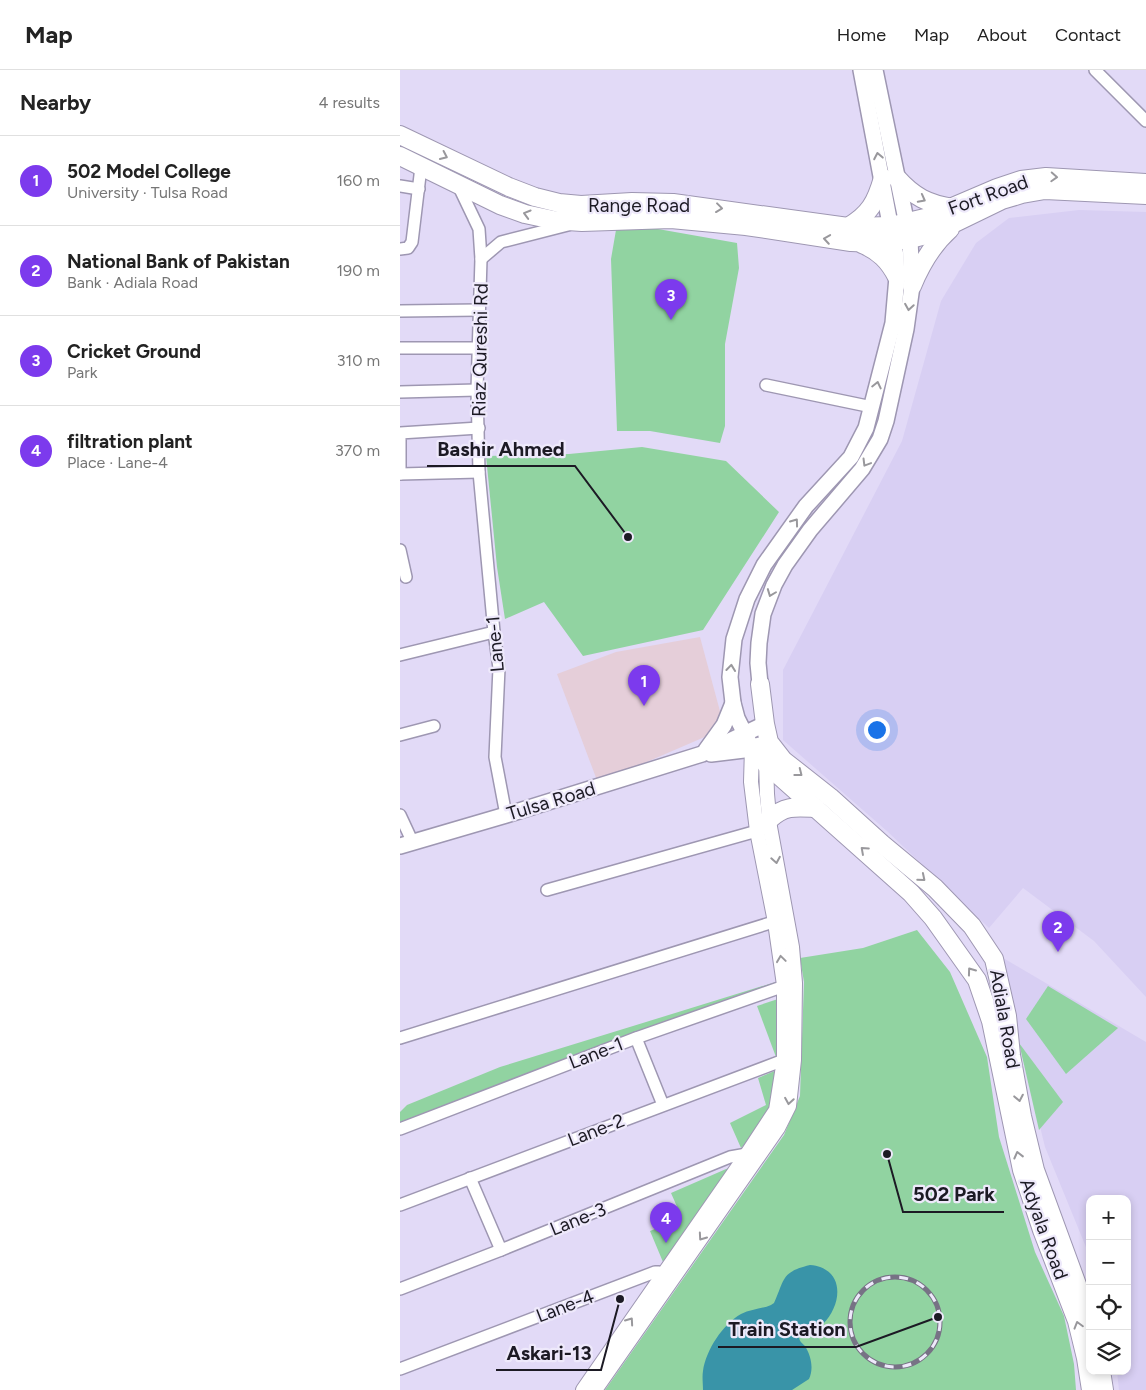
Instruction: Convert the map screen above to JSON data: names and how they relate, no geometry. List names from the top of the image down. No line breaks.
{"streets":{"main road":["Fort Road","Range Road","Tulsa Road","Adiala Road","Adyala Road"],"street":["Riaz Qureshi Rd","Lane-1","Lane-2","Lane-3","Lane-4"]},"crossings":[["Fort Road","Range Road"],["Riaz Qureshi Rd","Lane-1"],["Lane-1","Tulsa Road"],["Tulsa Road","Adiala Road"],["Adiala Road","Adyala Road"]],"one_way":["Adyala Road"],"places":["Bashir Ahmed","502 Park","Askari-13","Train Station"],"page":{"header":"Map","nav":["Home","Map","About","Contact"],"heading":["Nearby","4 results"],"list":[{"mark":"1","name":"502 Model College","note":"University · Tulsa Road","value":"160 m"},{"mark":"2","name":"National Bank of Pakistan","note":"Bank · Adiala Road","value":"190 m"},{"mark":"3","name":"Cricket Ground","note":"Park","value":"310 m"},{"mark":"4","name":"filtration plant","note":"Place · Lane-4","value":"370 m"}],"pins":["3","1","2","4"],"map_buttons":["+","−"]}}
